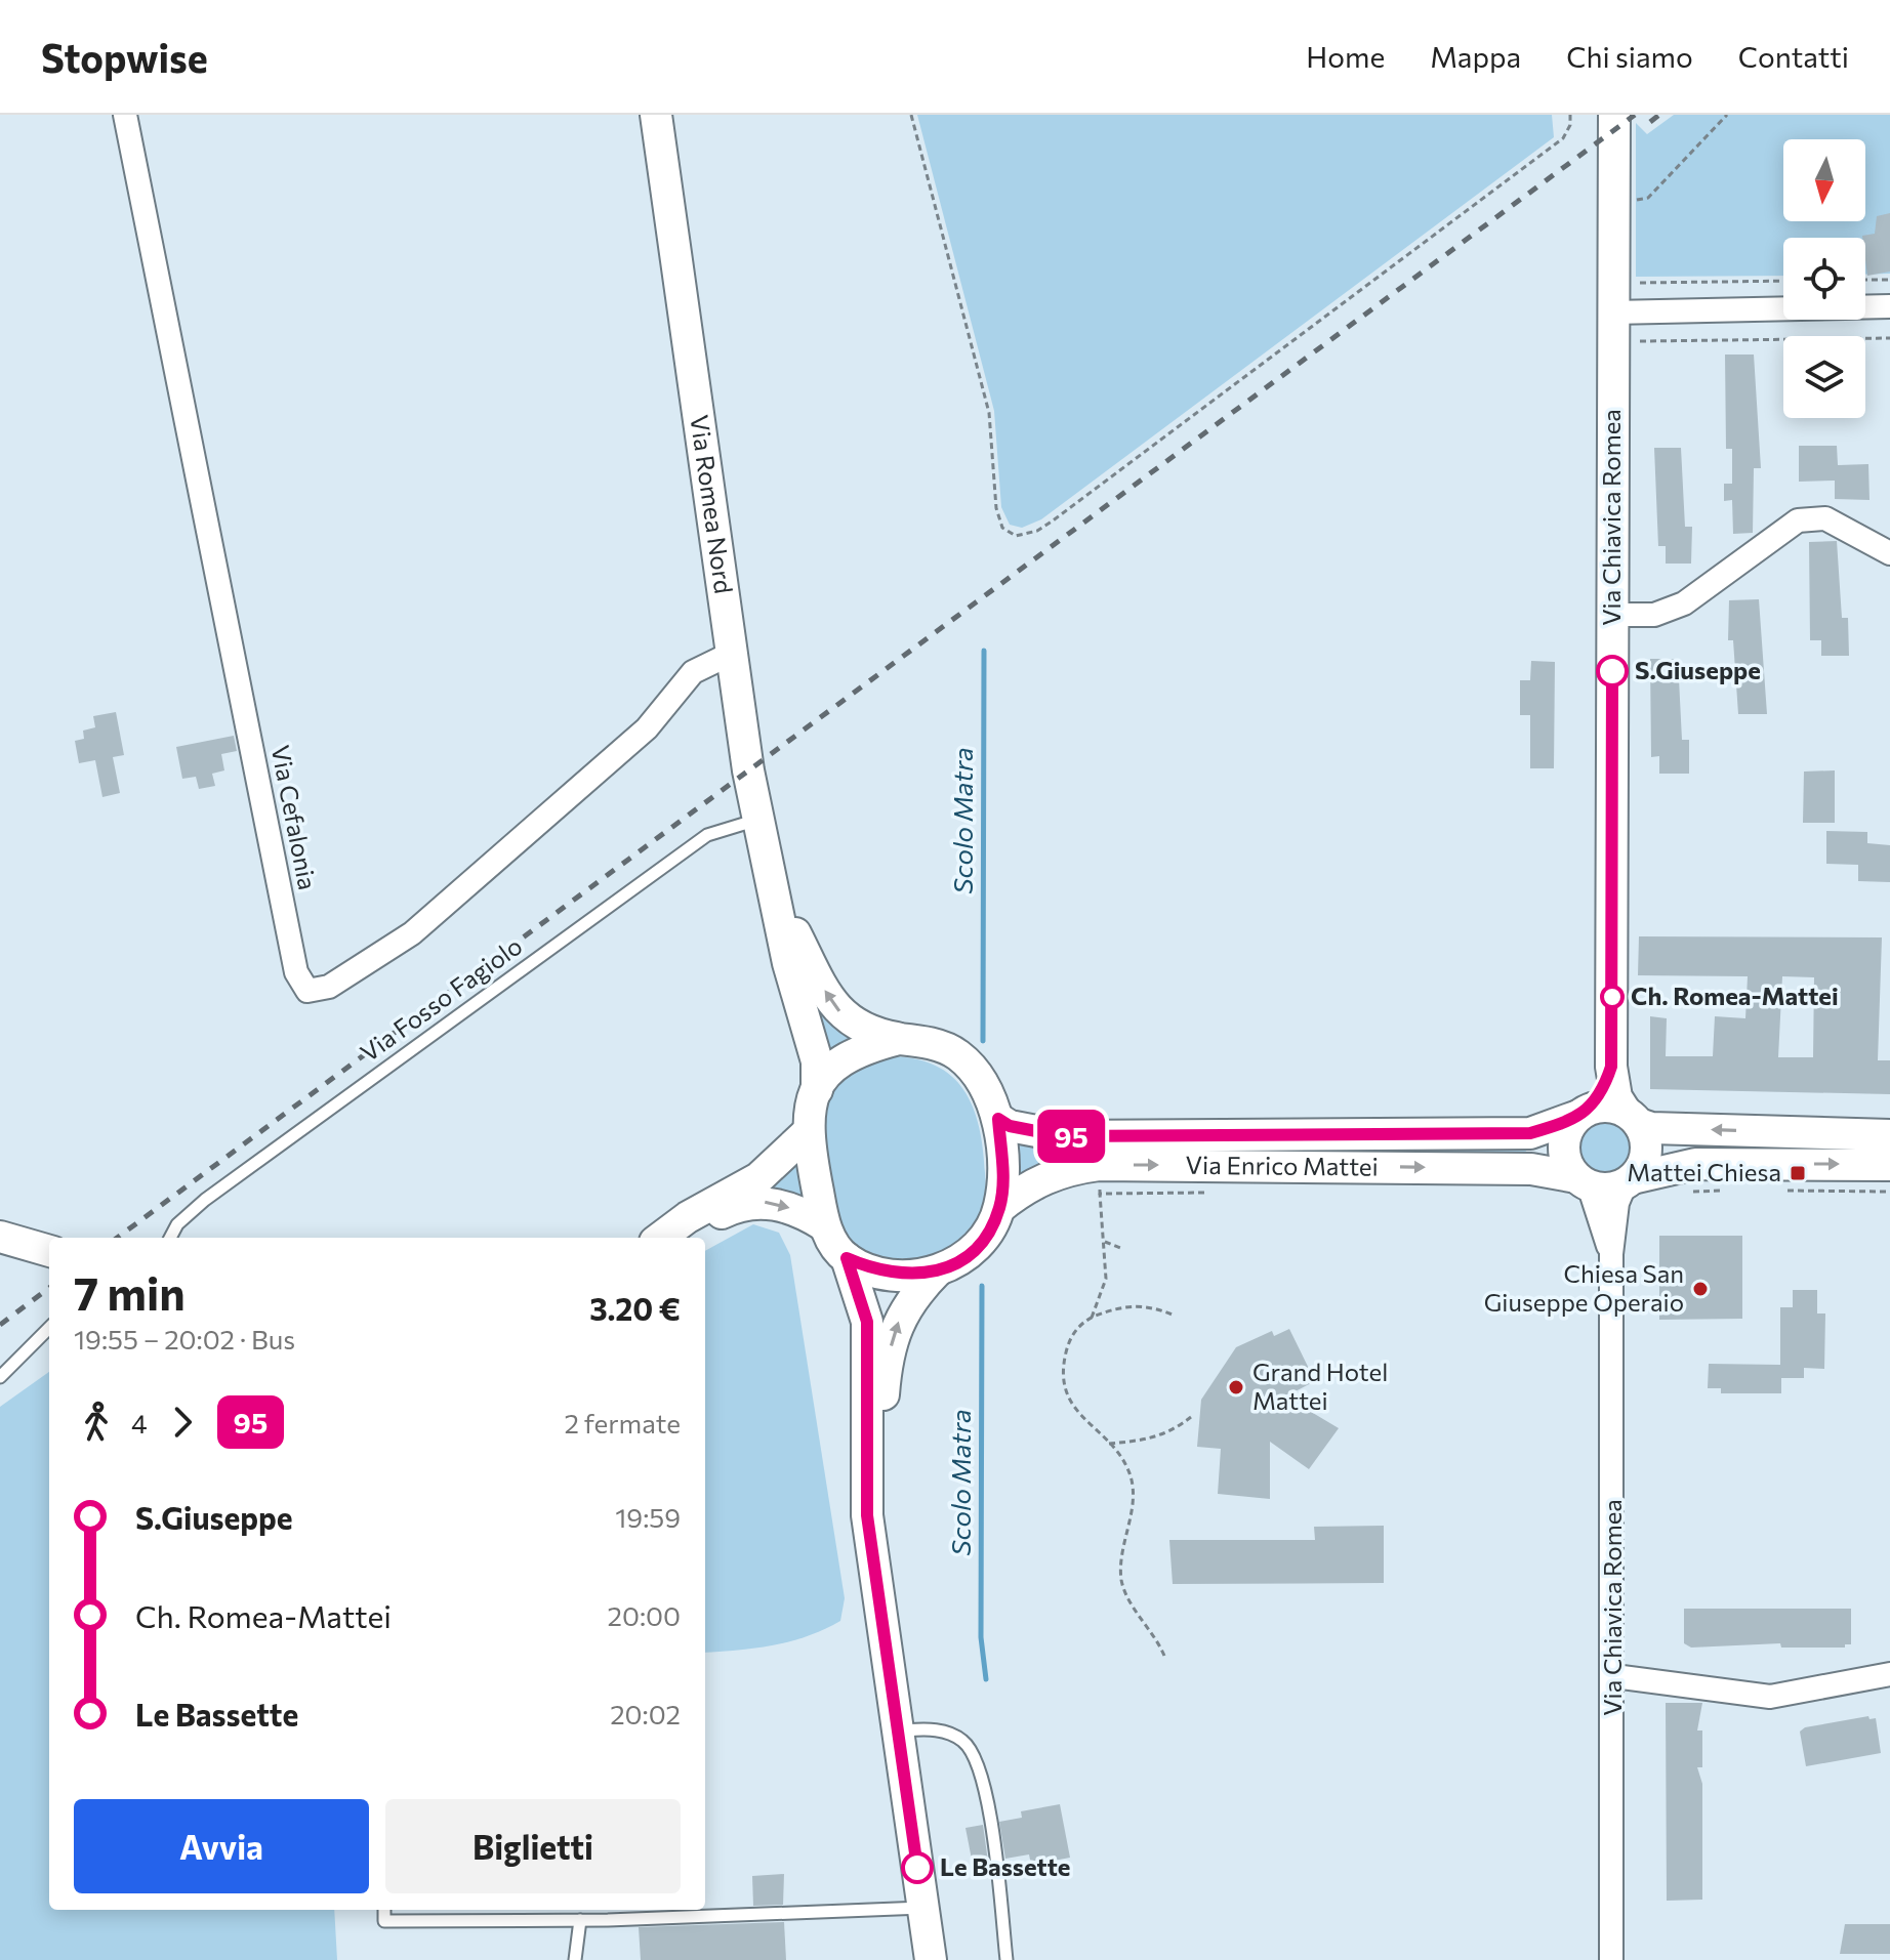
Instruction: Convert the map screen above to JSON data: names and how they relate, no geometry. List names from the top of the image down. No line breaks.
{"streets":{"main road":["Via Romea Nord","Via Chiavica Romea","Via Enrico Mattei"],"street":["Via Cefalonia"],"lane":["Via Fosso Fagiolo"]},"crossings":[["Via Romea Nord","Via Cefalonia"],["Via Romea Nord","Via Fosso Fagiolo"],["Via Romea Nord","Via Enrico Mattei"],["Via Chiavica Romea","Via Enrico Mattei"]],"water":["Scolo Matra"],"places":{"other":["S.Giuseppe","Ch. Romea-Mattei","Chiesa San Giuseppe Operaio","Grand Hotel Mattei","Le Bassette"],"transit":["Mattei Chiesa"]},"lines":["bus line 95"],"north":"bottom","page":{"header":"Stopwise","nav":["Home","Mappa","Chi siamo","Contatti"],"on_map":"95","heading":["7 min","19:55 – 20:02 · Bus","3.20 €"],"legs":["4","95","2 fermate"],"list":[{"name":"S.Giuseppe","value":"19:59"},{"name":"Ch. Romea-Mattei","value":"20:00"},{"name":"Le Bassette","value":"20:02"}],"buttons":["Avvia","Biglietti"]}}
